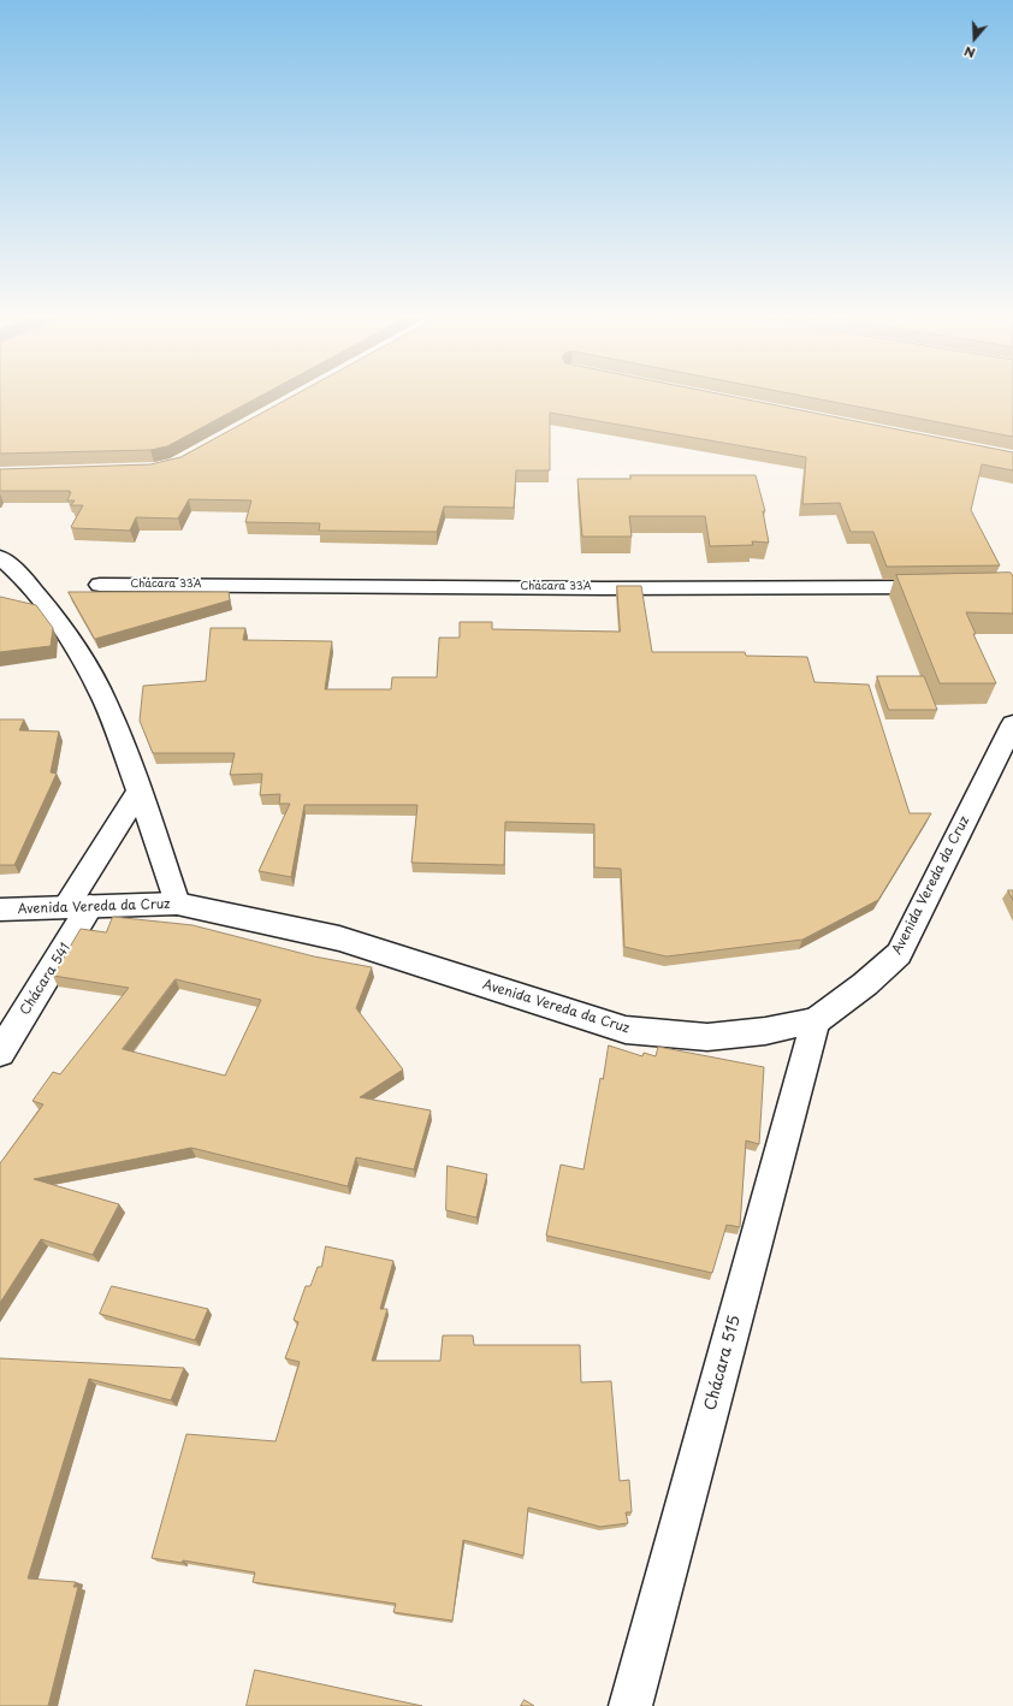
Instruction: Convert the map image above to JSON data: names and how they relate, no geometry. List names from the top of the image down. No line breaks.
{"streets":{"street":["Chácara 33A","Avenida Vereda da Cruz","Chácara 541","Chácara 515"]},"crossings":[["Avenida Vereda da Cruz","Chácara 541"],["Avenida Vereda da Cruz","Chácara 515"]],"north":"bottom"}
